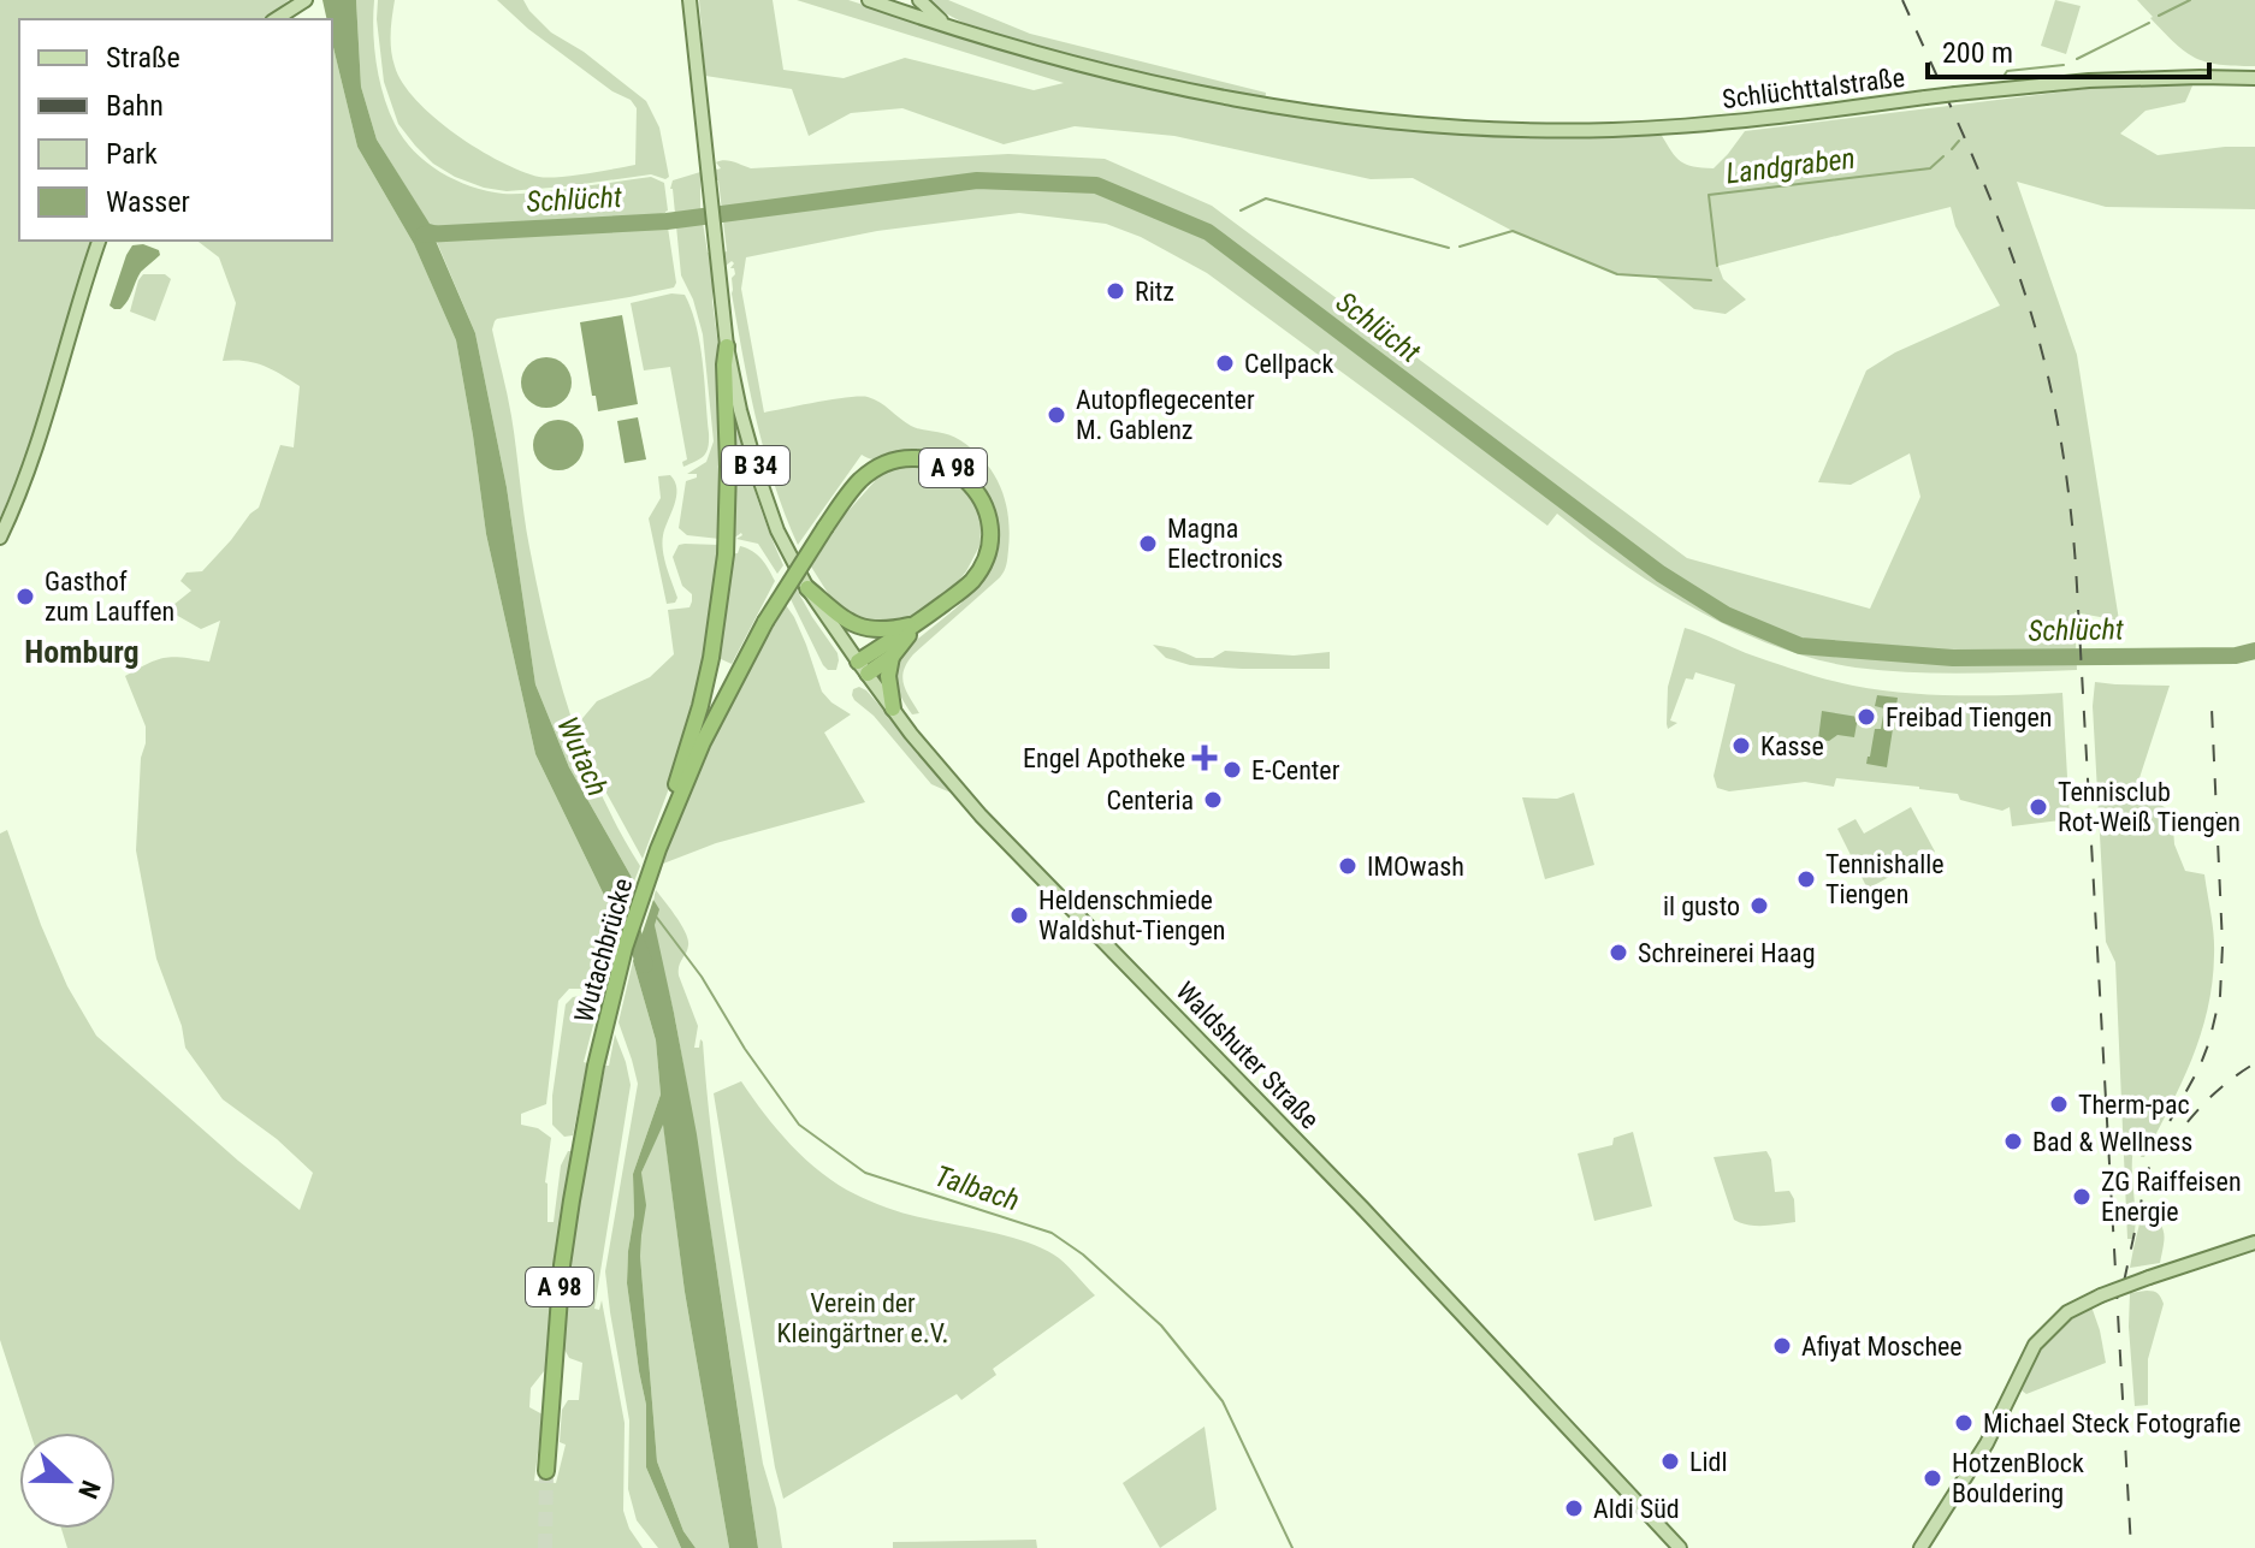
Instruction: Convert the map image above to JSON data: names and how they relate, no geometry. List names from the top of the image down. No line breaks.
{"streets":{"highway":["A 98","Wutachbrücke"],"main road":["Schlüchttalstraße","B 34","Waldshuter Straße"]},"crossings":[["B 34","Waldshuter Straße"],["A 98","Wutachbrücke"]],"districts":["Homburg"],"water":["Landgraben","Schlücht","Wutach","Talbach"],"parks":["Verein der Kleingärtner e.V."],"places":{"other":["Ritz","Cellpack","Autopflegecenter M. Gablenz","Magna Electronics","Gasthof zum Lauffen","Freibad Tiengen","Kasse","E-Center","Centeria","Tennisclub Rot-Weiß Tiengen","IMOwash","Tennishalle Tiengen","il gusto","Heldenschmiede Waldshut-Tiengen","Schreinerei Haag","Therm-pac","Bad & Wellness","ZG Raiffeisen Energie","Afiyat Moschee","Michael Steck Fotografie","Lidl","HotzenBlock Bouldering","Aldi Süd"],"health":["Engel Apotheke"]},"legend":["Straße","Bahn","Park","Wasser"],"scale_bar":"200 m","north":"right"}
